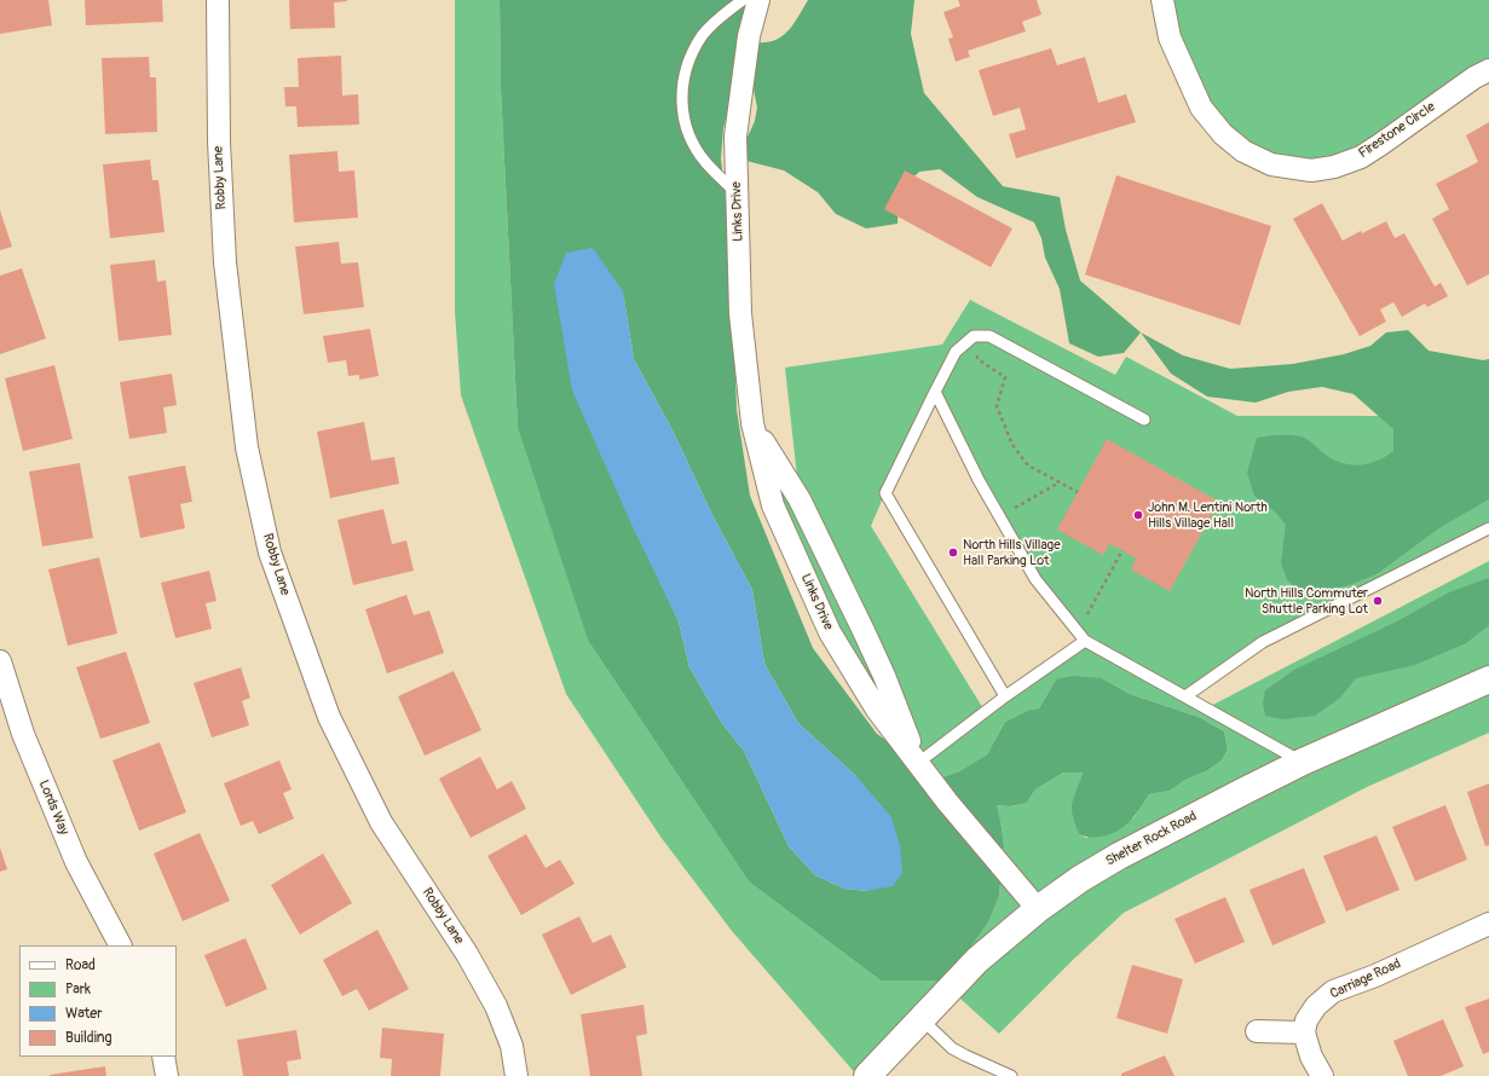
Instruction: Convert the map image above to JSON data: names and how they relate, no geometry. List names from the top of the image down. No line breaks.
{"streets":{"main road":["Shelter Rock Road"],"street":["Firestone Circle","Robby Lane","Links Drive","Lords Way","Carriage Road"]},"crossings":[["Links Drive","Shelter Rock Road"]],"places":["John M. Lentini North Hills Village Hall","North Hills Village Hall Parking Lot","North Hills Commuter Shuttle Parking Lot"],"legend":["Road","Park","Water","Building"]}
